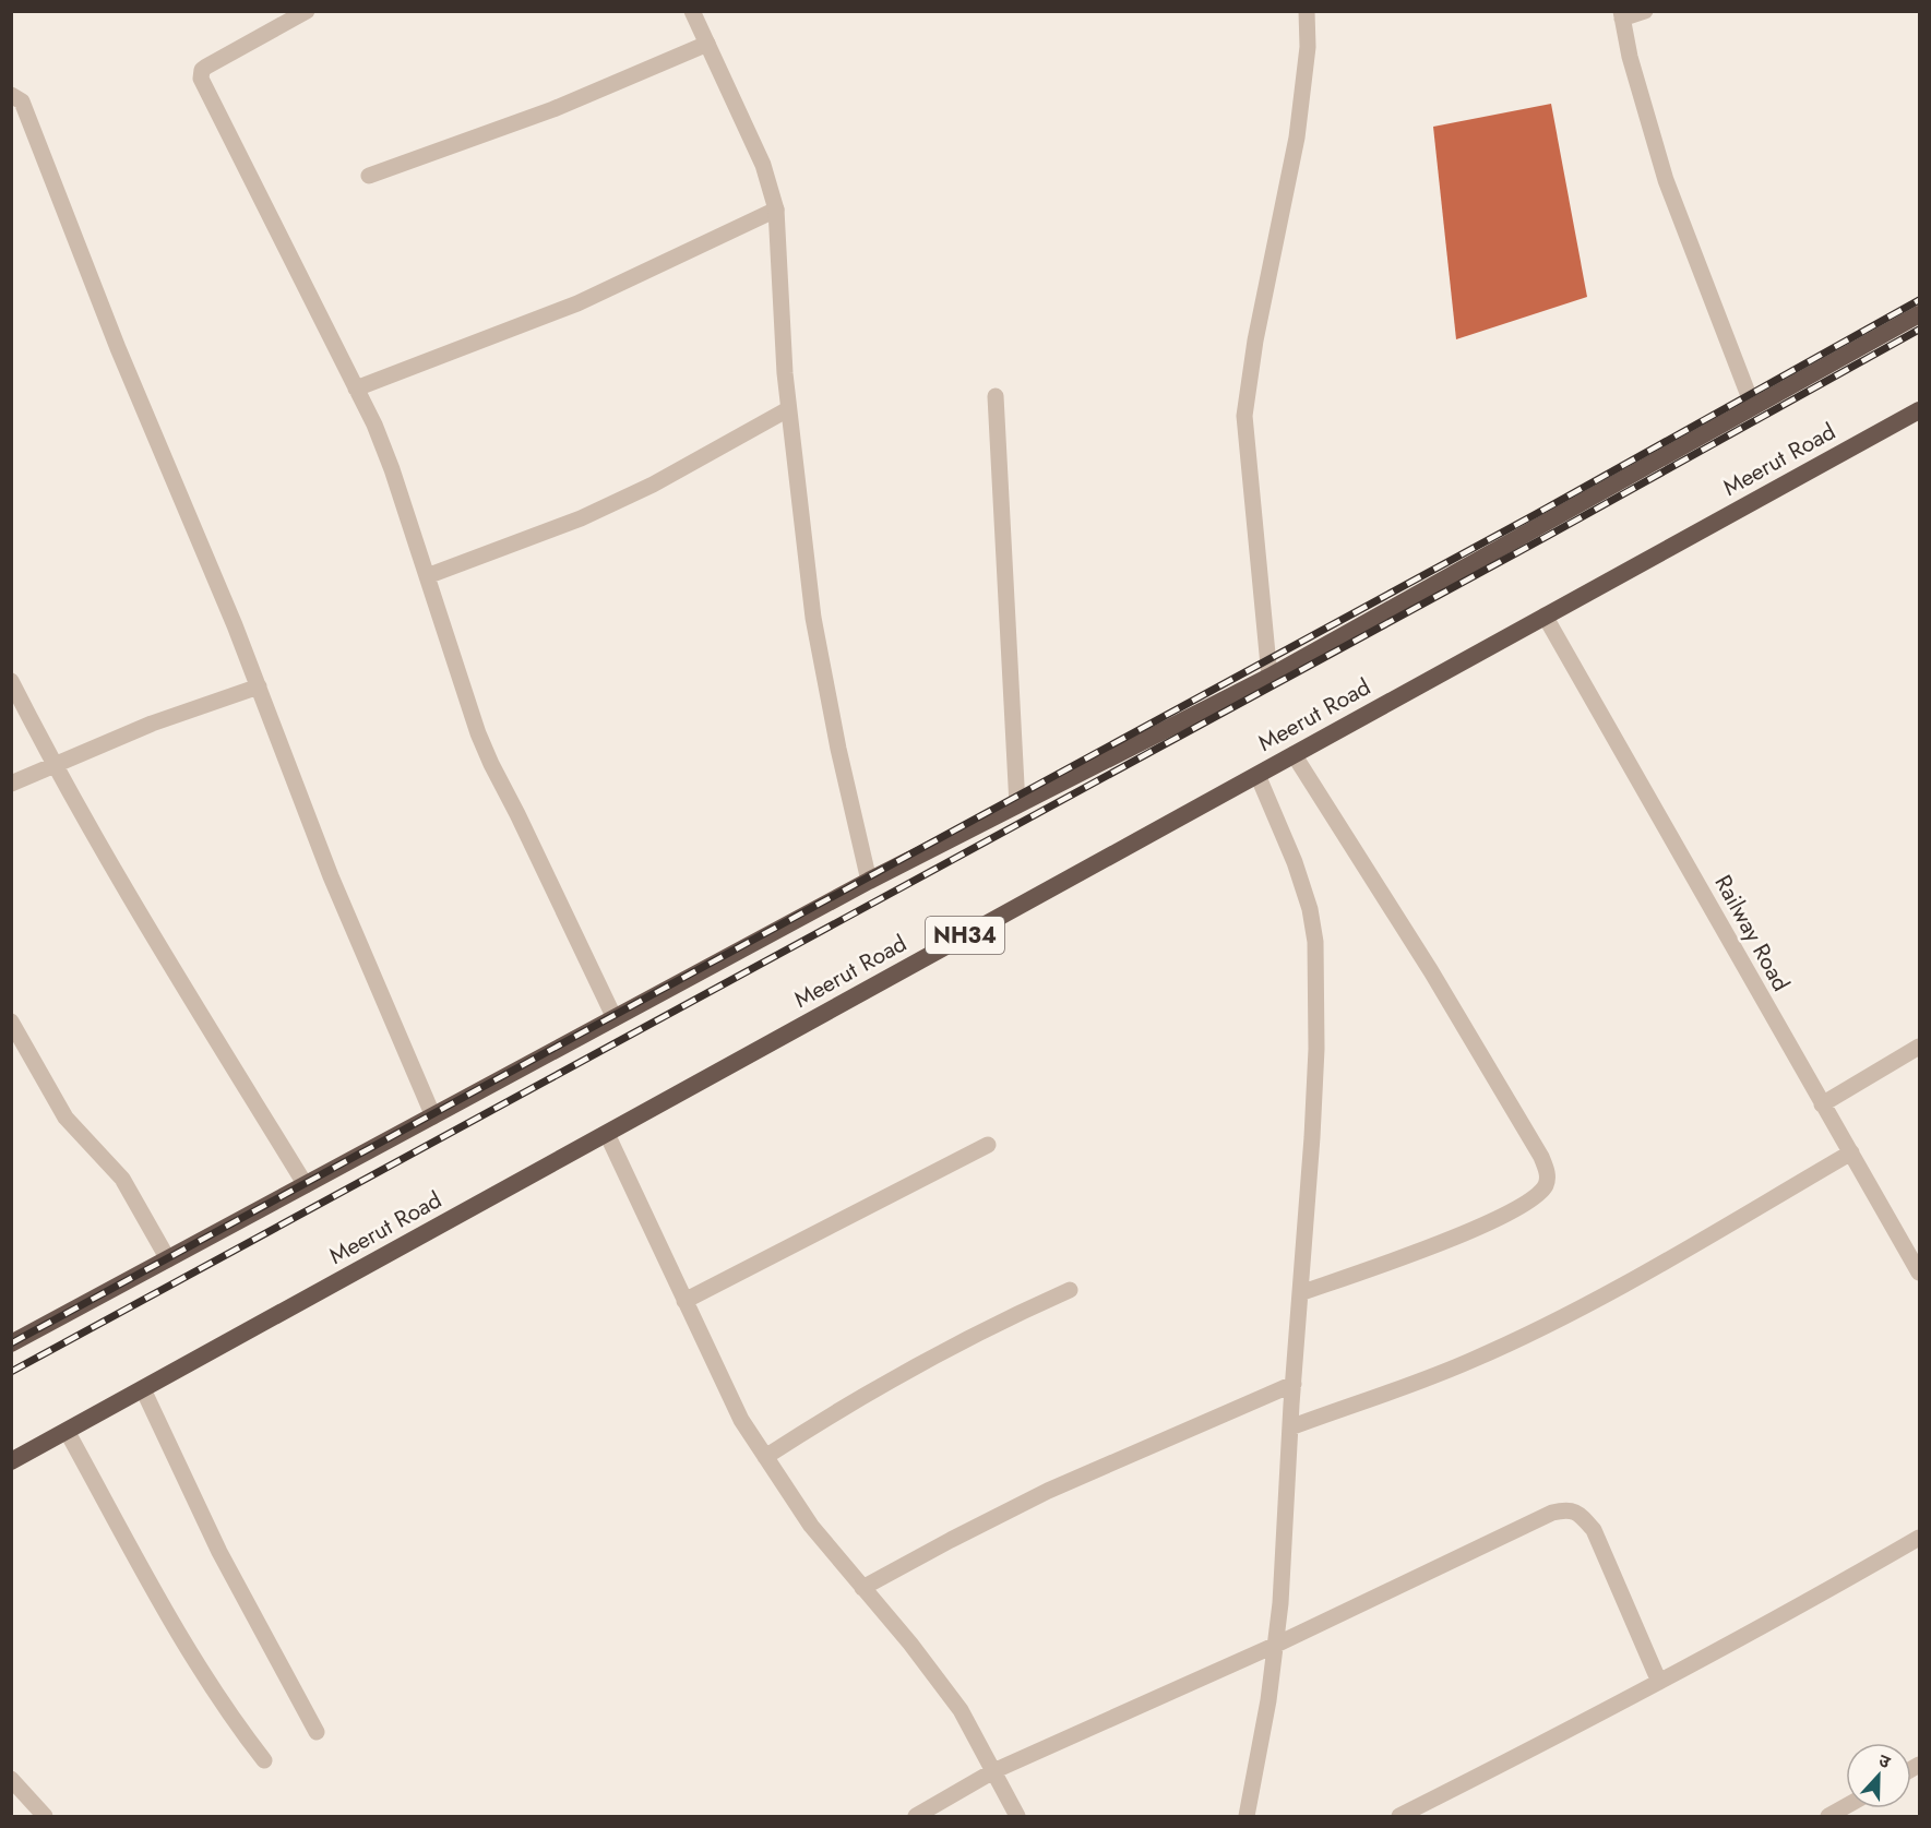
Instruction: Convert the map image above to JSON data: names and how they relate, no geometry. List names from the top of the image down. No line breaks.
{"streets":{"highway":["Meerut Road","NH34"],"street":["Railway Road"]},"crossings":[["Meerut Road","Railway Road"]],"north":"top"}
